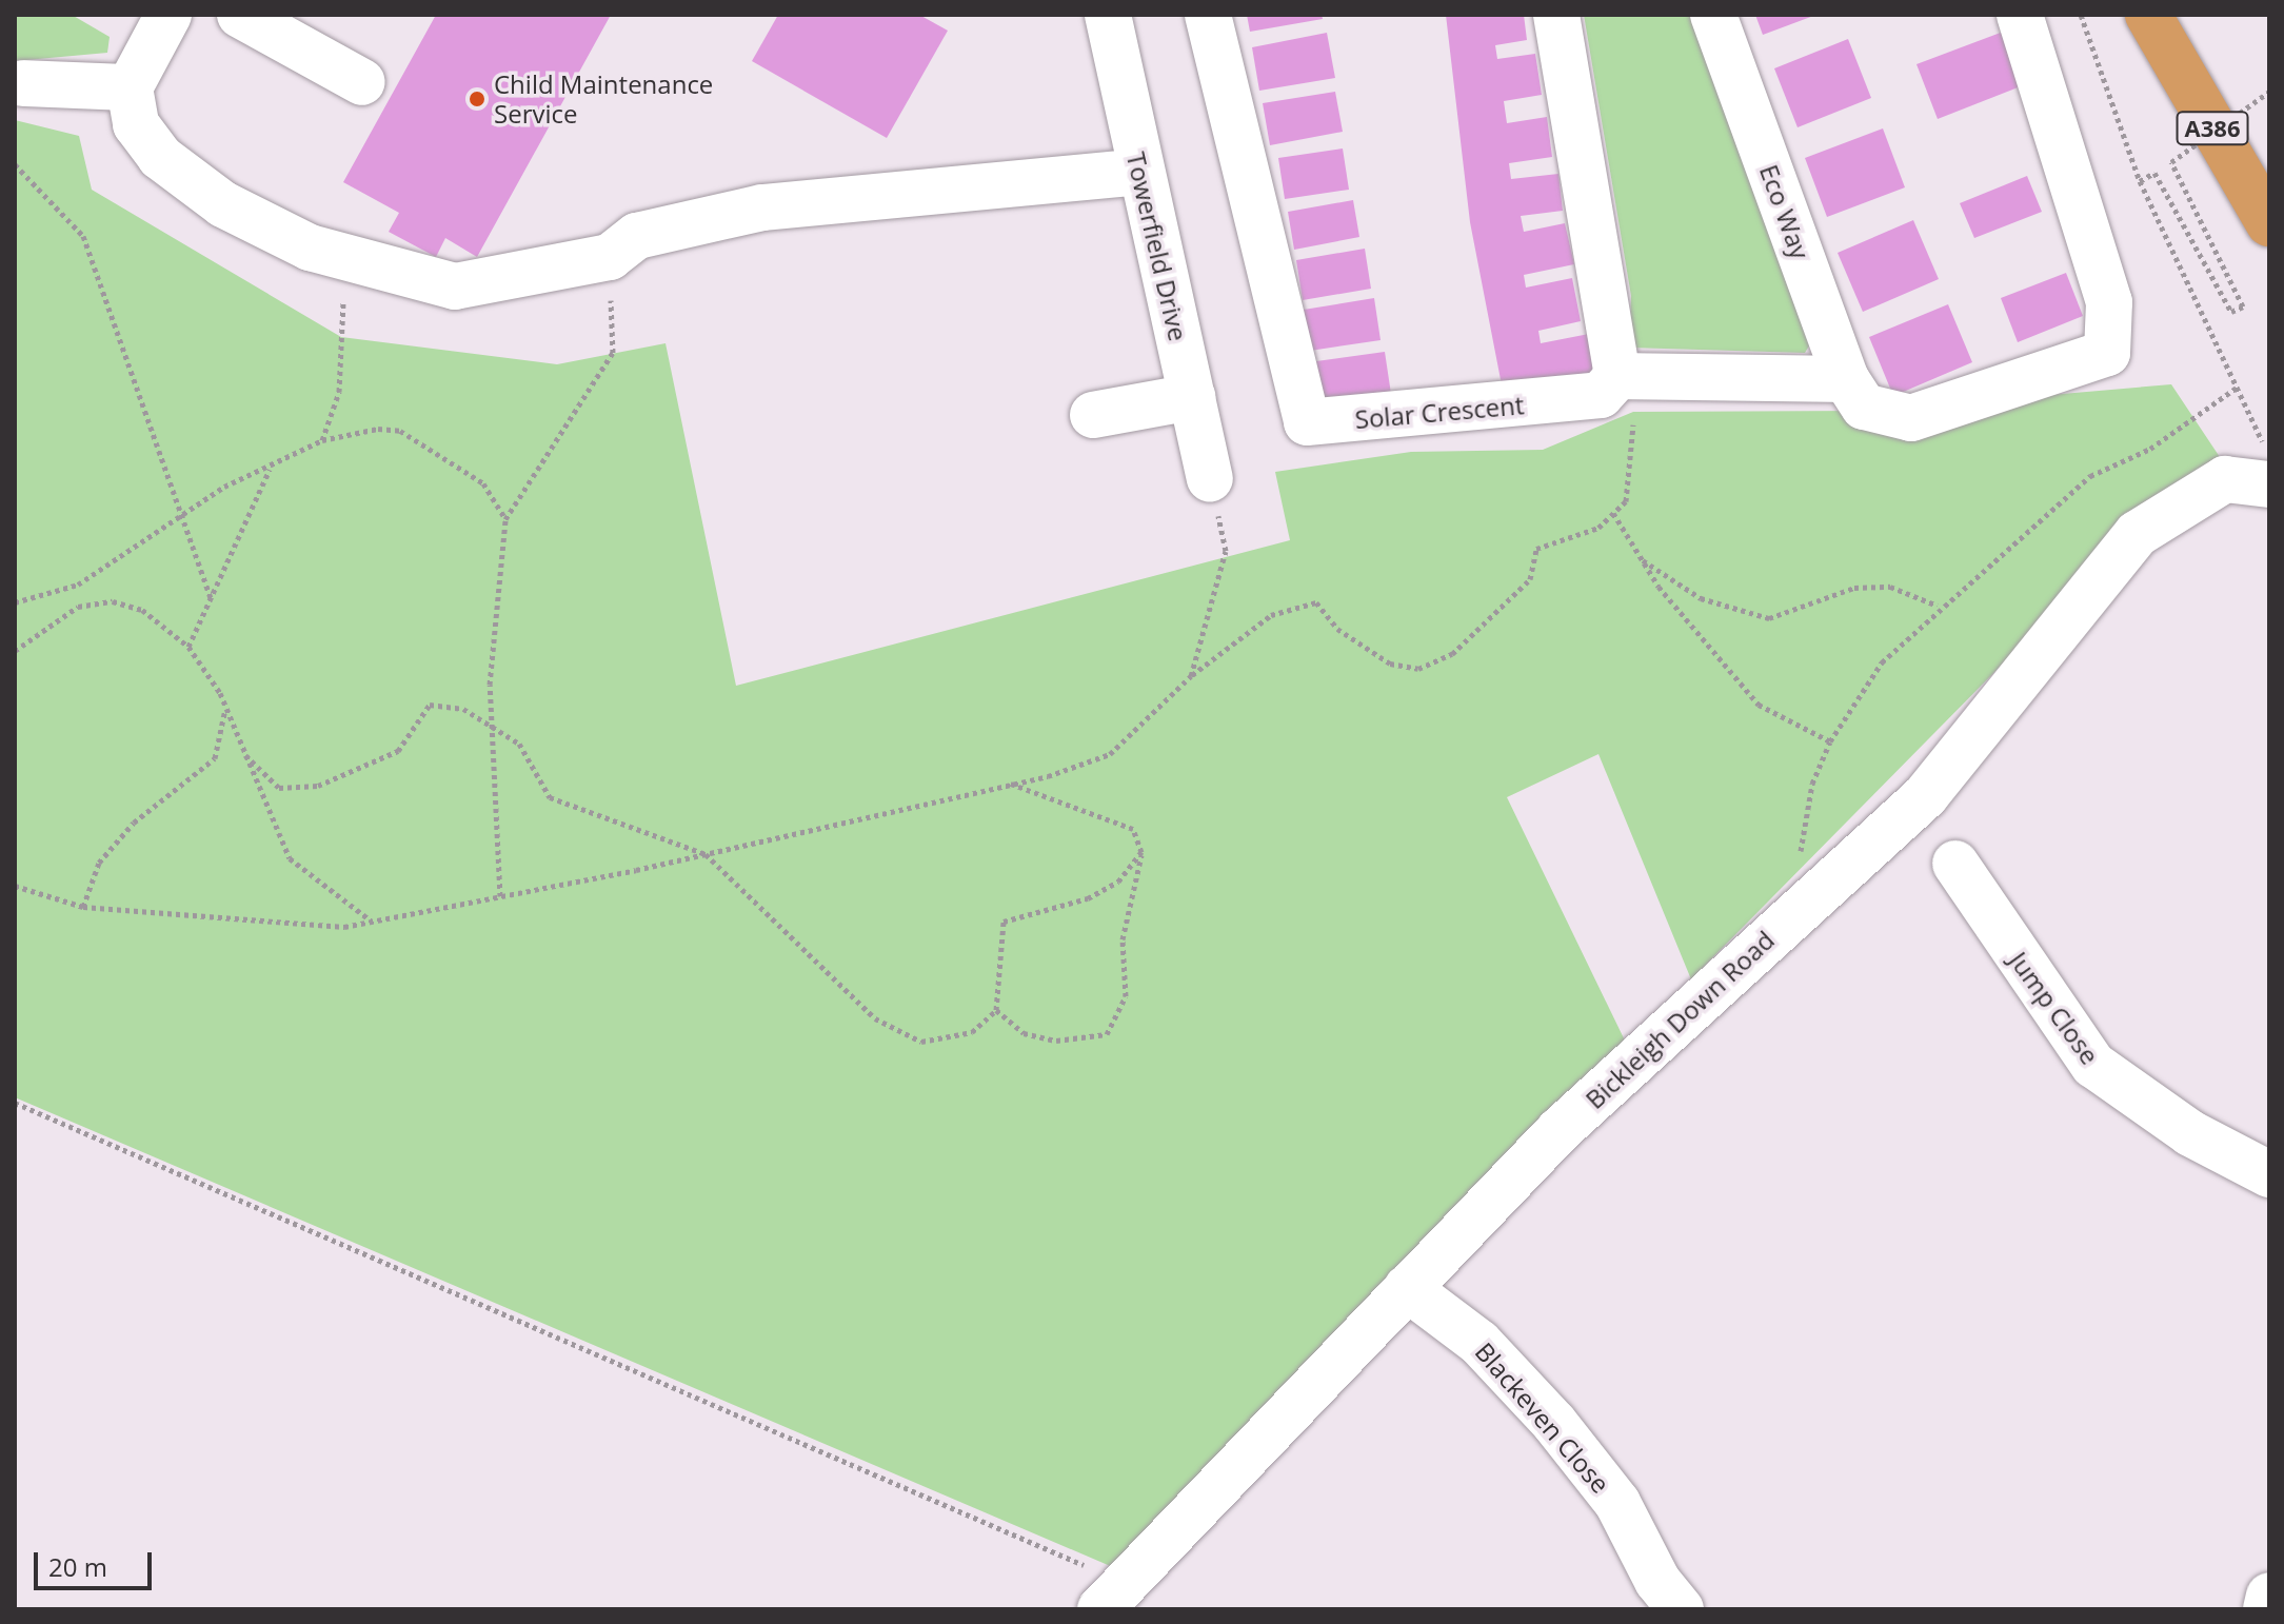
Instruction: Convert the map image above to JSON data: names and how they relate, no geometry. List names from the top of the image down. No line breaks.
{"streets":{"highway":["A386"],"street":["Eco Way","Towerfield Drive","Solar Crescent","Jump Close","Bickleigh Down Road","Blackeven Close"]},"crossings":[["Bickleigh Down Road","Blackeven Close"]],"places":["Child Maintenance Service"],"scale_bar":"20 m"}
